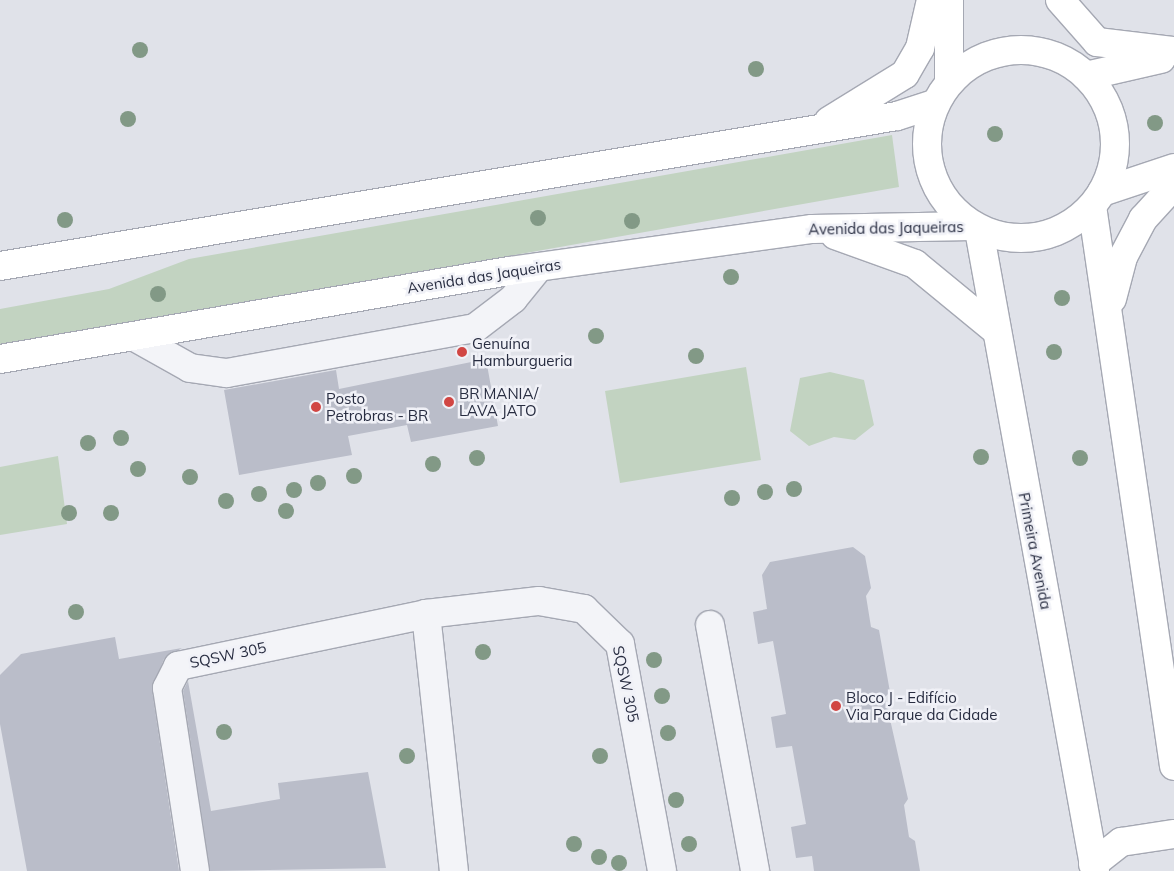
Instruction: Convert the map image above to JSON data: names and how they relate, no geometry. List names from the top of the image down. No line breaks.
{"streets":{"main road":["Avenida das Jaqueiras","Primeira Avenida"],"street":["SQSW 305"]},"crossings":[["Avenida das Jaqueiras","Primeira Avenida"]],"places":["Genuína Hamburgueria","BR MANIA/ LAVA JATO","Posto Petrobras - BR","Bloco J - Edifício Via Parque da Cidade"]}
